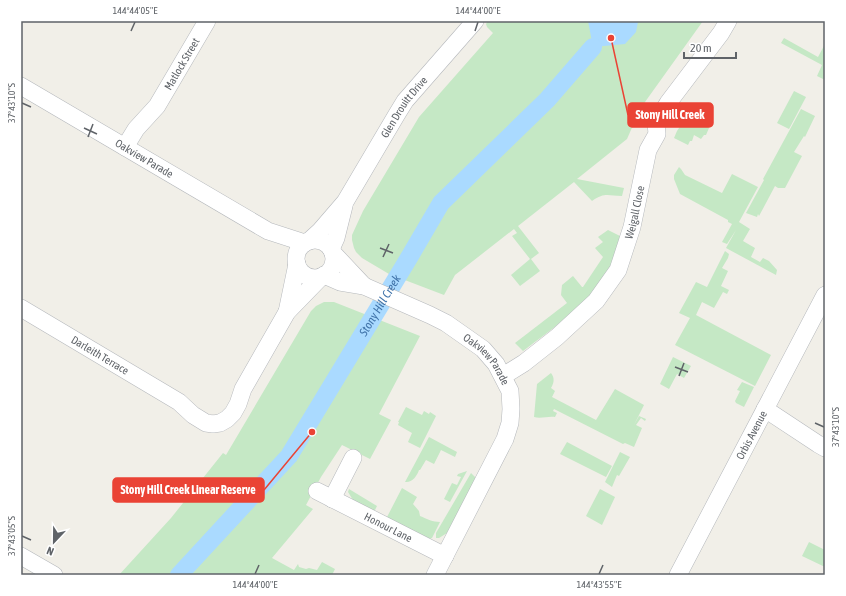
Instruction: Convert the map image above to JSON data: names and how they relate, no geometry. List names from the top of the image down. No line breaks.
{"streets":{"street":["Matlock Street","Glen Drouitt Drive","Oakview Parade","Weigall Close","Darleith Terrace","Orbis Avenue","Honour Lane"]},"crossings":[["Matlock Street","Oakview Parade"],["Glen Drouitt Drive","Oakview Parade"],["Glen Drouitt Drive","Darleith Terrace"],["Oakview Parade","Weigall Close"],["Oakview Parade","Darleith Terrace"],["Oakview Parade","Honour Lane"]],"water":["Stony Hill Creek"],"places":["Stony Hill Creek","Stony Hill Creek Linear Reserve"],"scale_bar":"20 m","north":"bottom","coordinates":["144°44'05\"E","144°44'00\"E","37°43'10\"S","37°43'05\"S","144°43'55\"E"]}
